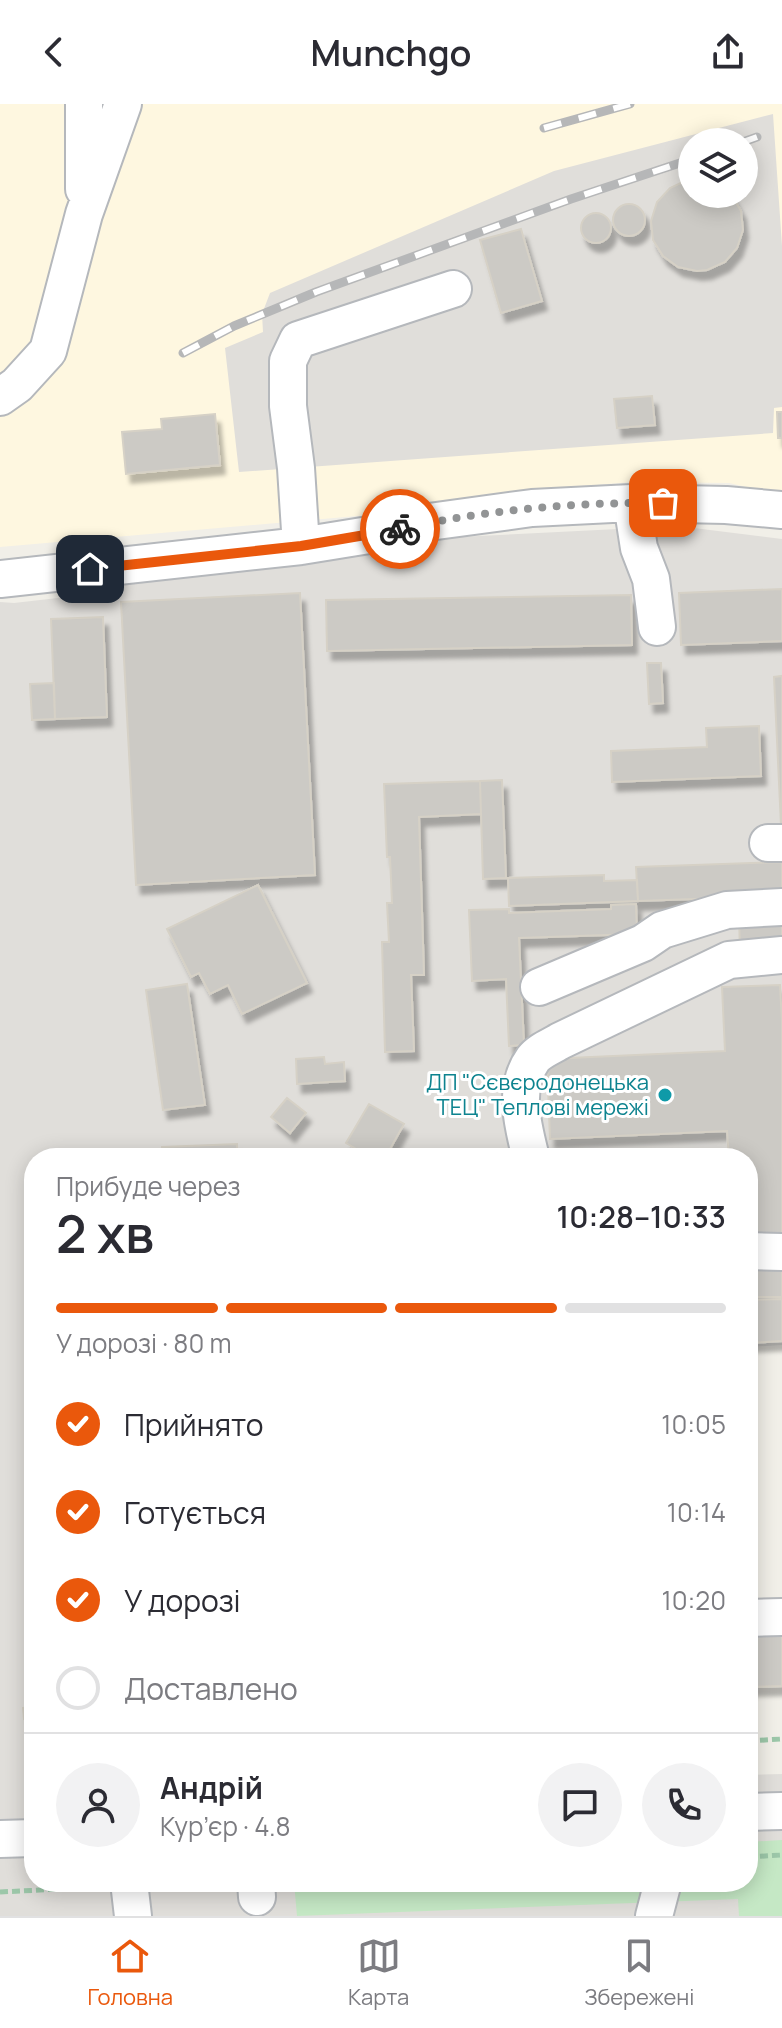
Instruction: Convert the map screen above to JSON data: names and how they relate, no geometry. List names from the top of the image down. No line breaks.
{"places":["ДП \"Сєвєродонецька ТЕЦ\" Теплові мережі"],"page":{"header":"Munchgo","heading":["2 хв","Прибуде через","10:28–10:33"],"panel":["Андрій","Кур’єр · 4.8"],"bar":"У дорозі · 80 m","list":[["Прийнято","10:05"],["Готується","10:14"],["У дорозі","10:20"],"Доставлено"],"tabs":["Головна","Карта","Збережені"]}}
